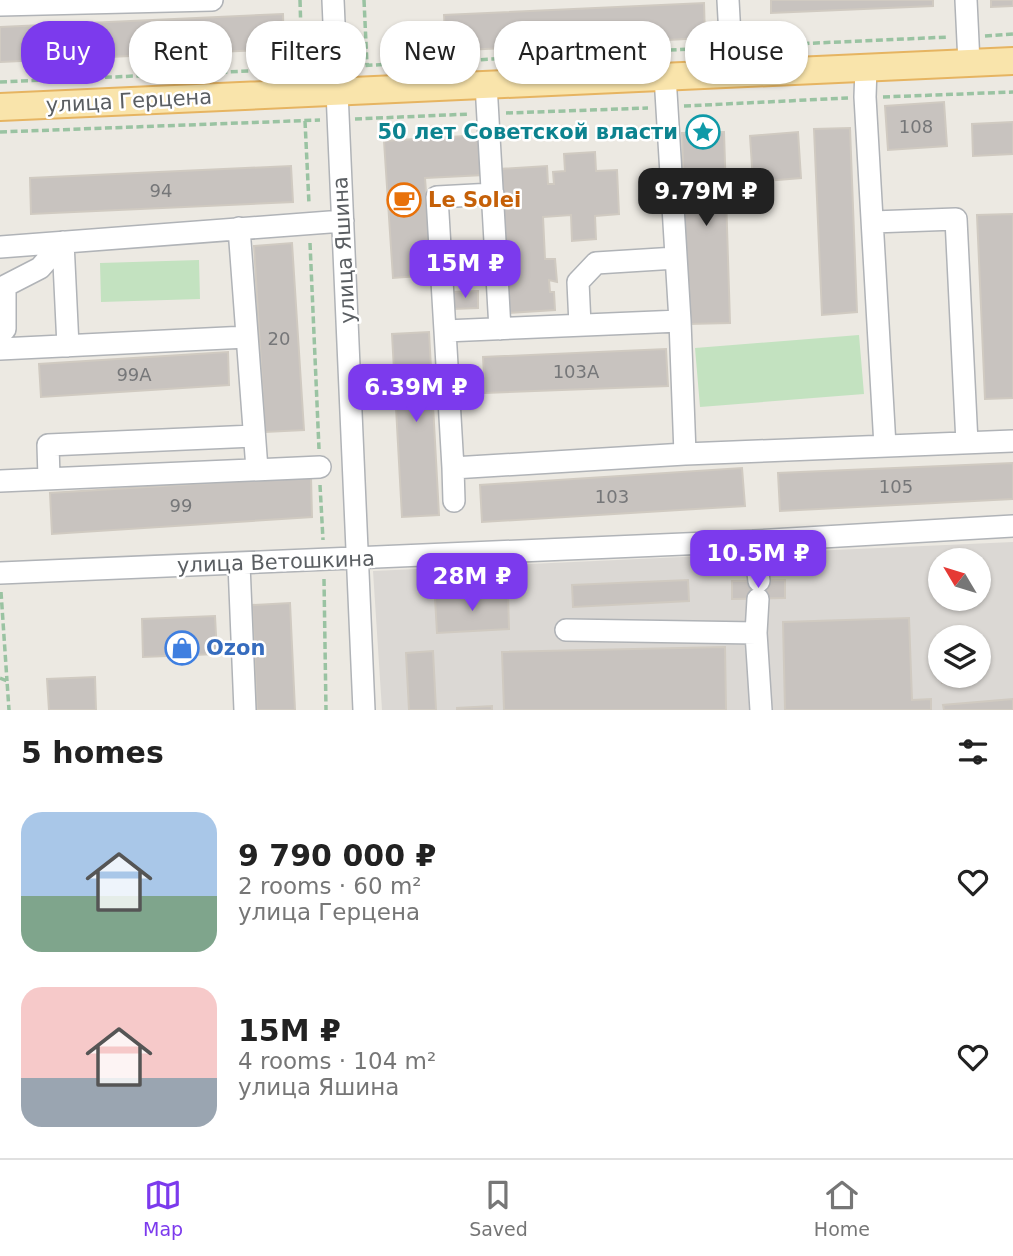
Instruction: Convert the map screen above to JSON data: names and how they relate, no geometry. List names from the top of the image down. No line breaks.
{"streets":{"main road":["улица Герцена"],"street":["улица Яшина","улица Ветошкина"]},"crossings":[["улица Яшина","улица Ветошкина"]],"places":{"place":["50 лет Советской власти"],"cafe":["Le Solei"],"shop":["Ozon"]},"house_numbers":["108","94","20","103А","99А","105","103","99"],"north":"top left","page":{"chip":["Buy","Rent","Filters","New","Apartment","House"],"price":["9.79M ₽","15M ₽","6.39M ₽","10.5M ₽","28M ₽"],"heading":"5 homes","list":[{"name":"9 790 000 ₽","note":"2 rooms · 60 m² · улица Герцена"},{"name":"15M ₽","note":"4 rooms · 104 m² · улица Яшина"}],"tabs":["Map","Saved","Home"]}}
